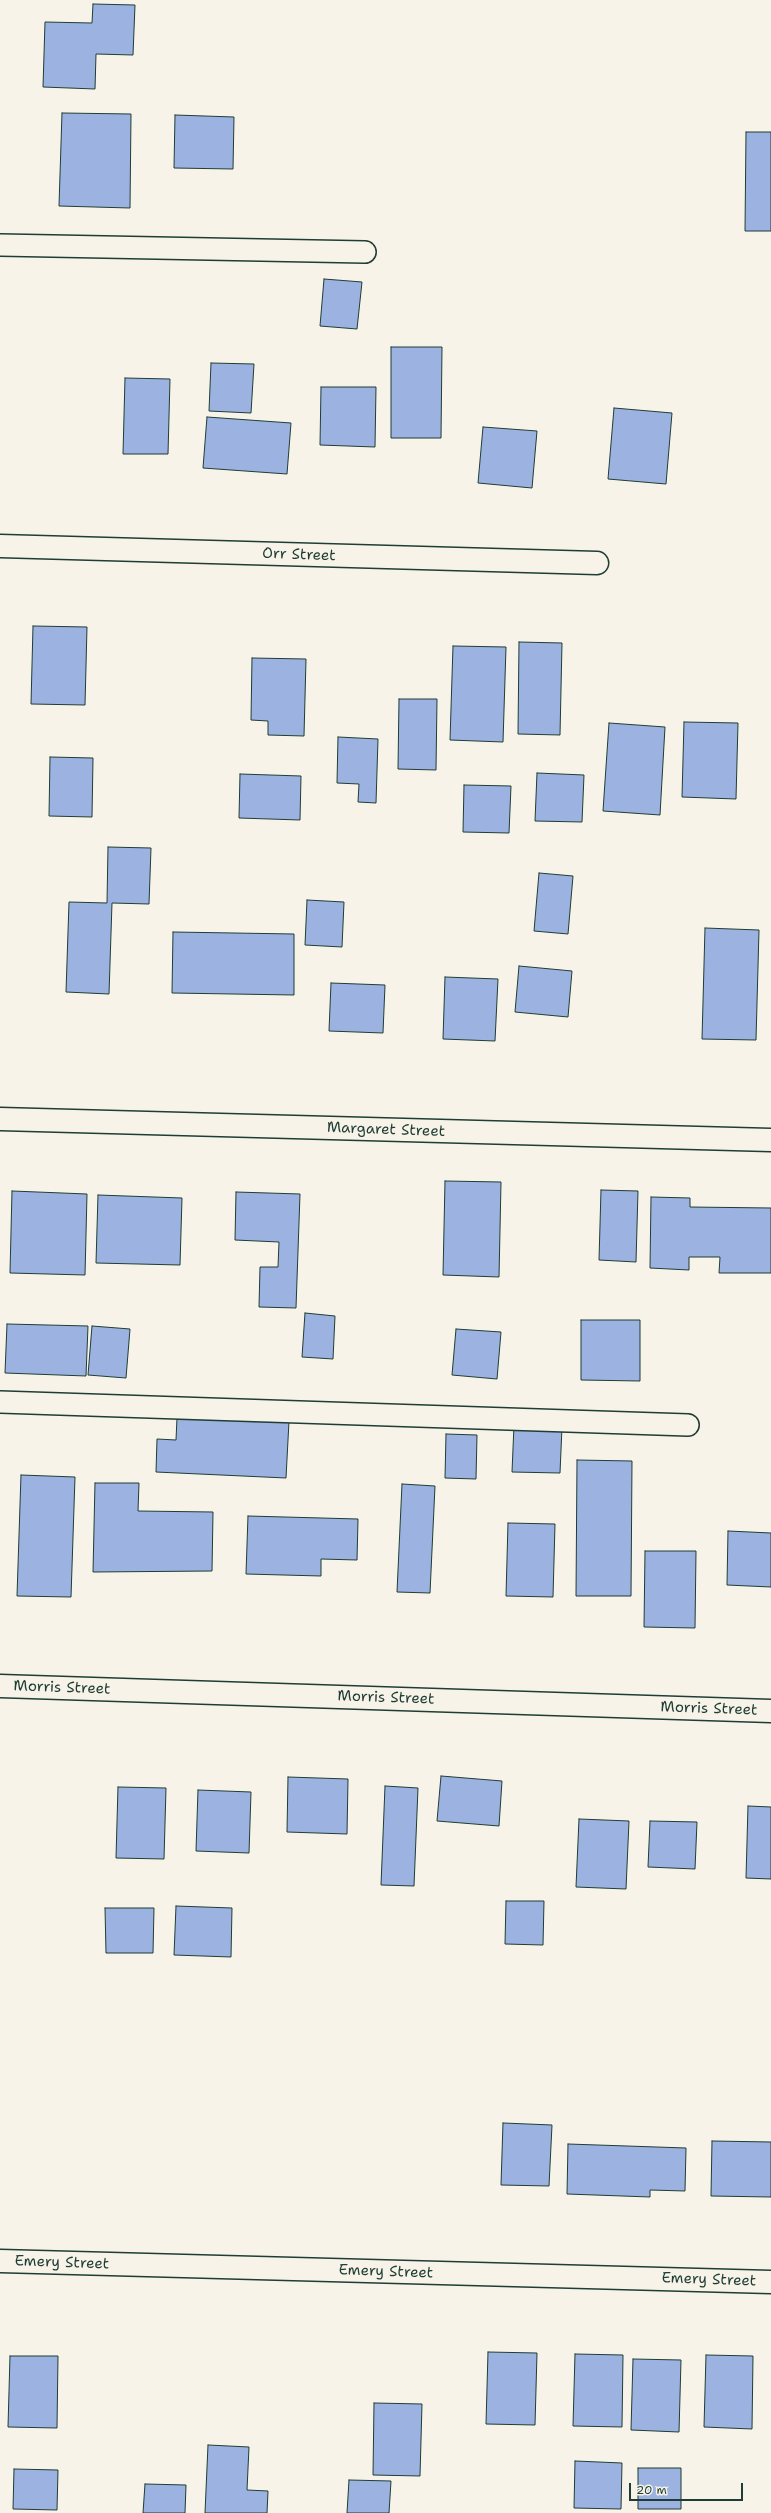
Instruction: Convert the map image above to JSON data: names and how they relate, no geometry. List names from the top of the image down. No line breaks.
{"streets":{"street":["Orr Street","Margaret Street","Morris Street","Emery Street"]},"scale_bar":"20 m"}
